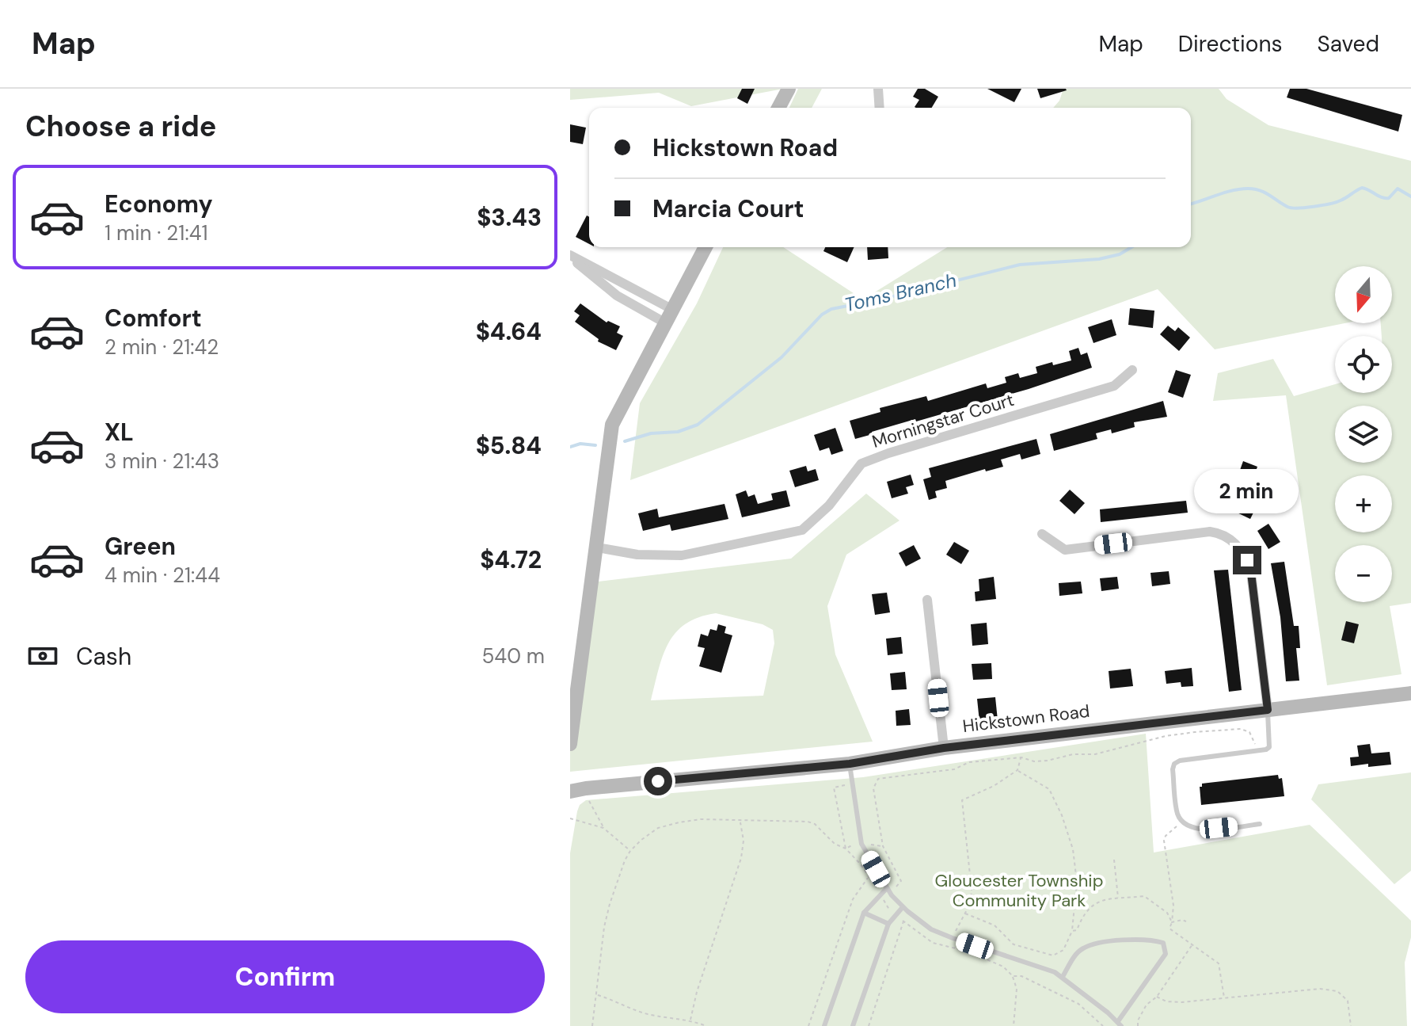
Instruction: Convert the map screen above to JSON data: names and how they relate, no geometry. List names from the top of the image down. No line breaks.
{"streets":{"street":["Morningstar Court","Hickstown Road"]},"water":["Toms Branch"],"parks":["Gloucester Township Community Park"],"north":"bottom","page":{"header":"Map","nav":["Map","Directions","Saved"],"heading":"Choose a ride","banner":["Hickstown Road","Marcia Court"],"list":[{"name":"Economy","note":"1 min · 21:41","value":"$3.43"},{"name":"Comfort","note":"2 min · 21:42","value":"$4.64"},{"name":"XL","note":"3 min · 21:43","value":"$5.84"},{"name":"Green","note":"4 min · 21:44","value":"$4.72"}],"map_buttons":["+","−"],"bubble":"2 min","pay":["Cash","540 m"],"buttons":"Confirm"}}
